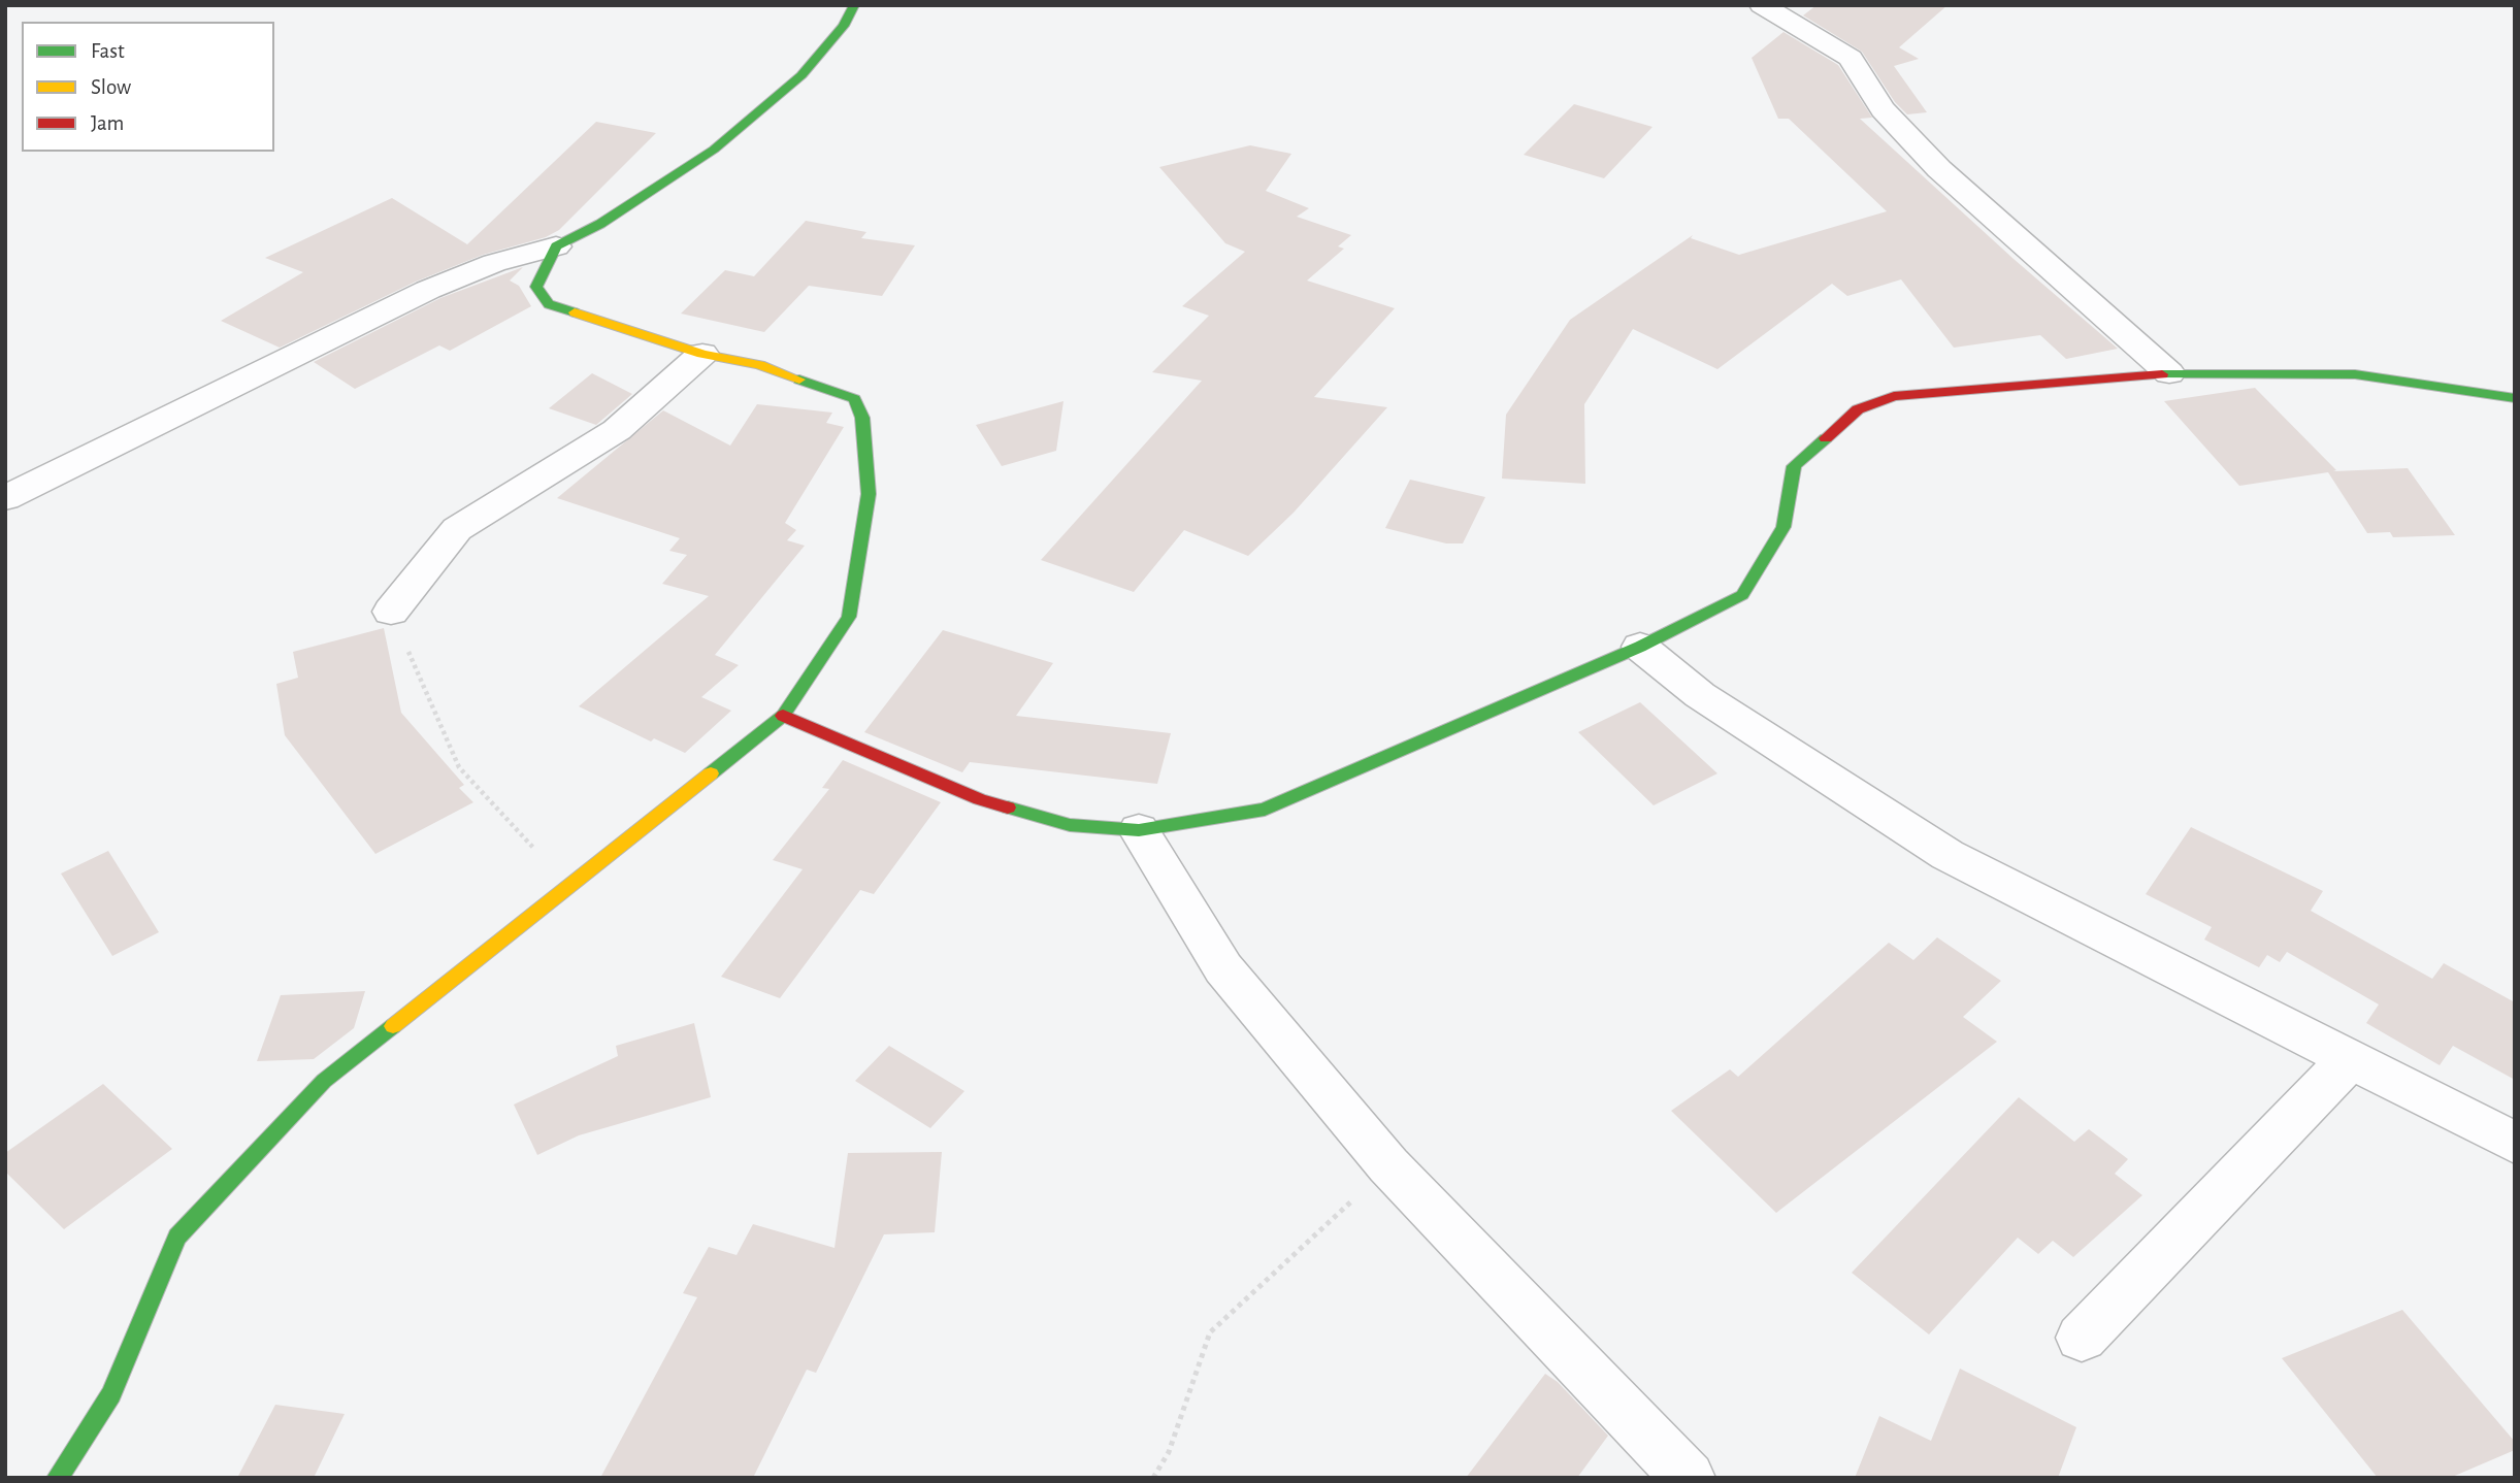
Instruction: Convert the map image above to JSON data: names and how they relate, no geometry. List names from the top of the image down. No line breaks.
{"legend":["Fast","Slow","Jam"]}
